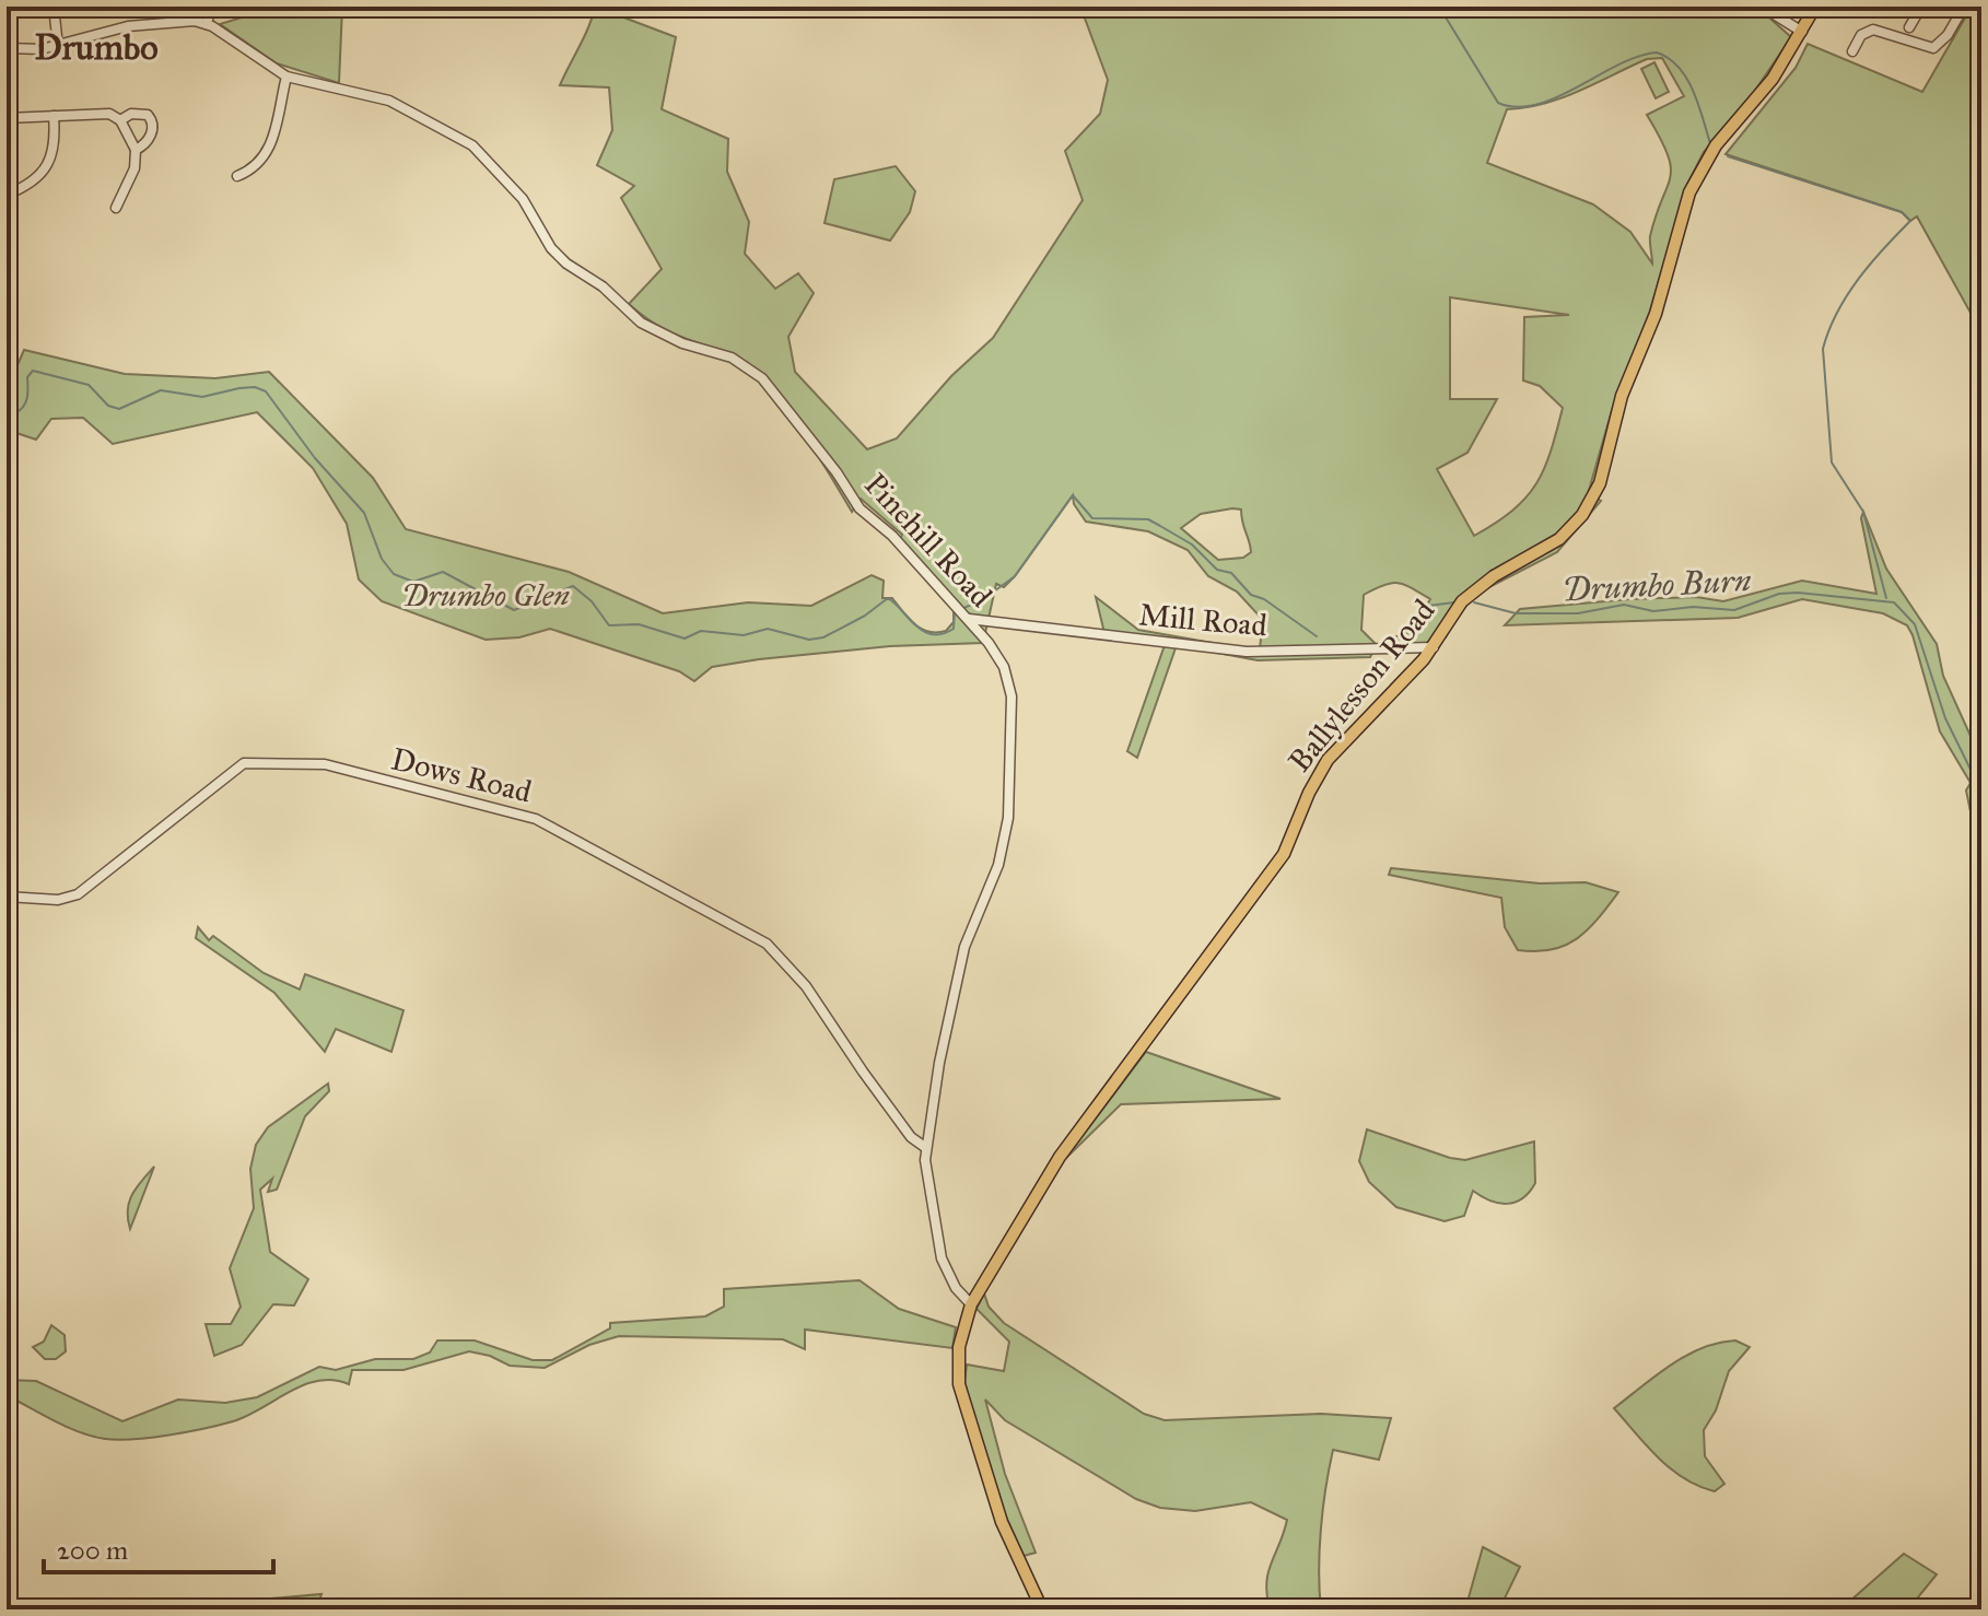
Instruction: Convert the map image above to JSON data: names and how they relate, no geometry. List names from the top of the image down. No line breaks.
{"streets":{"main road":["Ballylesson Road"],"street":["Pinehill Road","Mill Road","Dows Road"]},"crossings":[["Pinehill Road","Mill Road"],["Pinehill Road","Ballylesson Road"],["Pinehill Road","Dows Road"],["Mill Road","Ballylesson Road"]],"districts":["Drumbo"],"water":["Drumbo Burn"],"parks":["Drumbo Glen"],"scale_bar":"200 m"}
